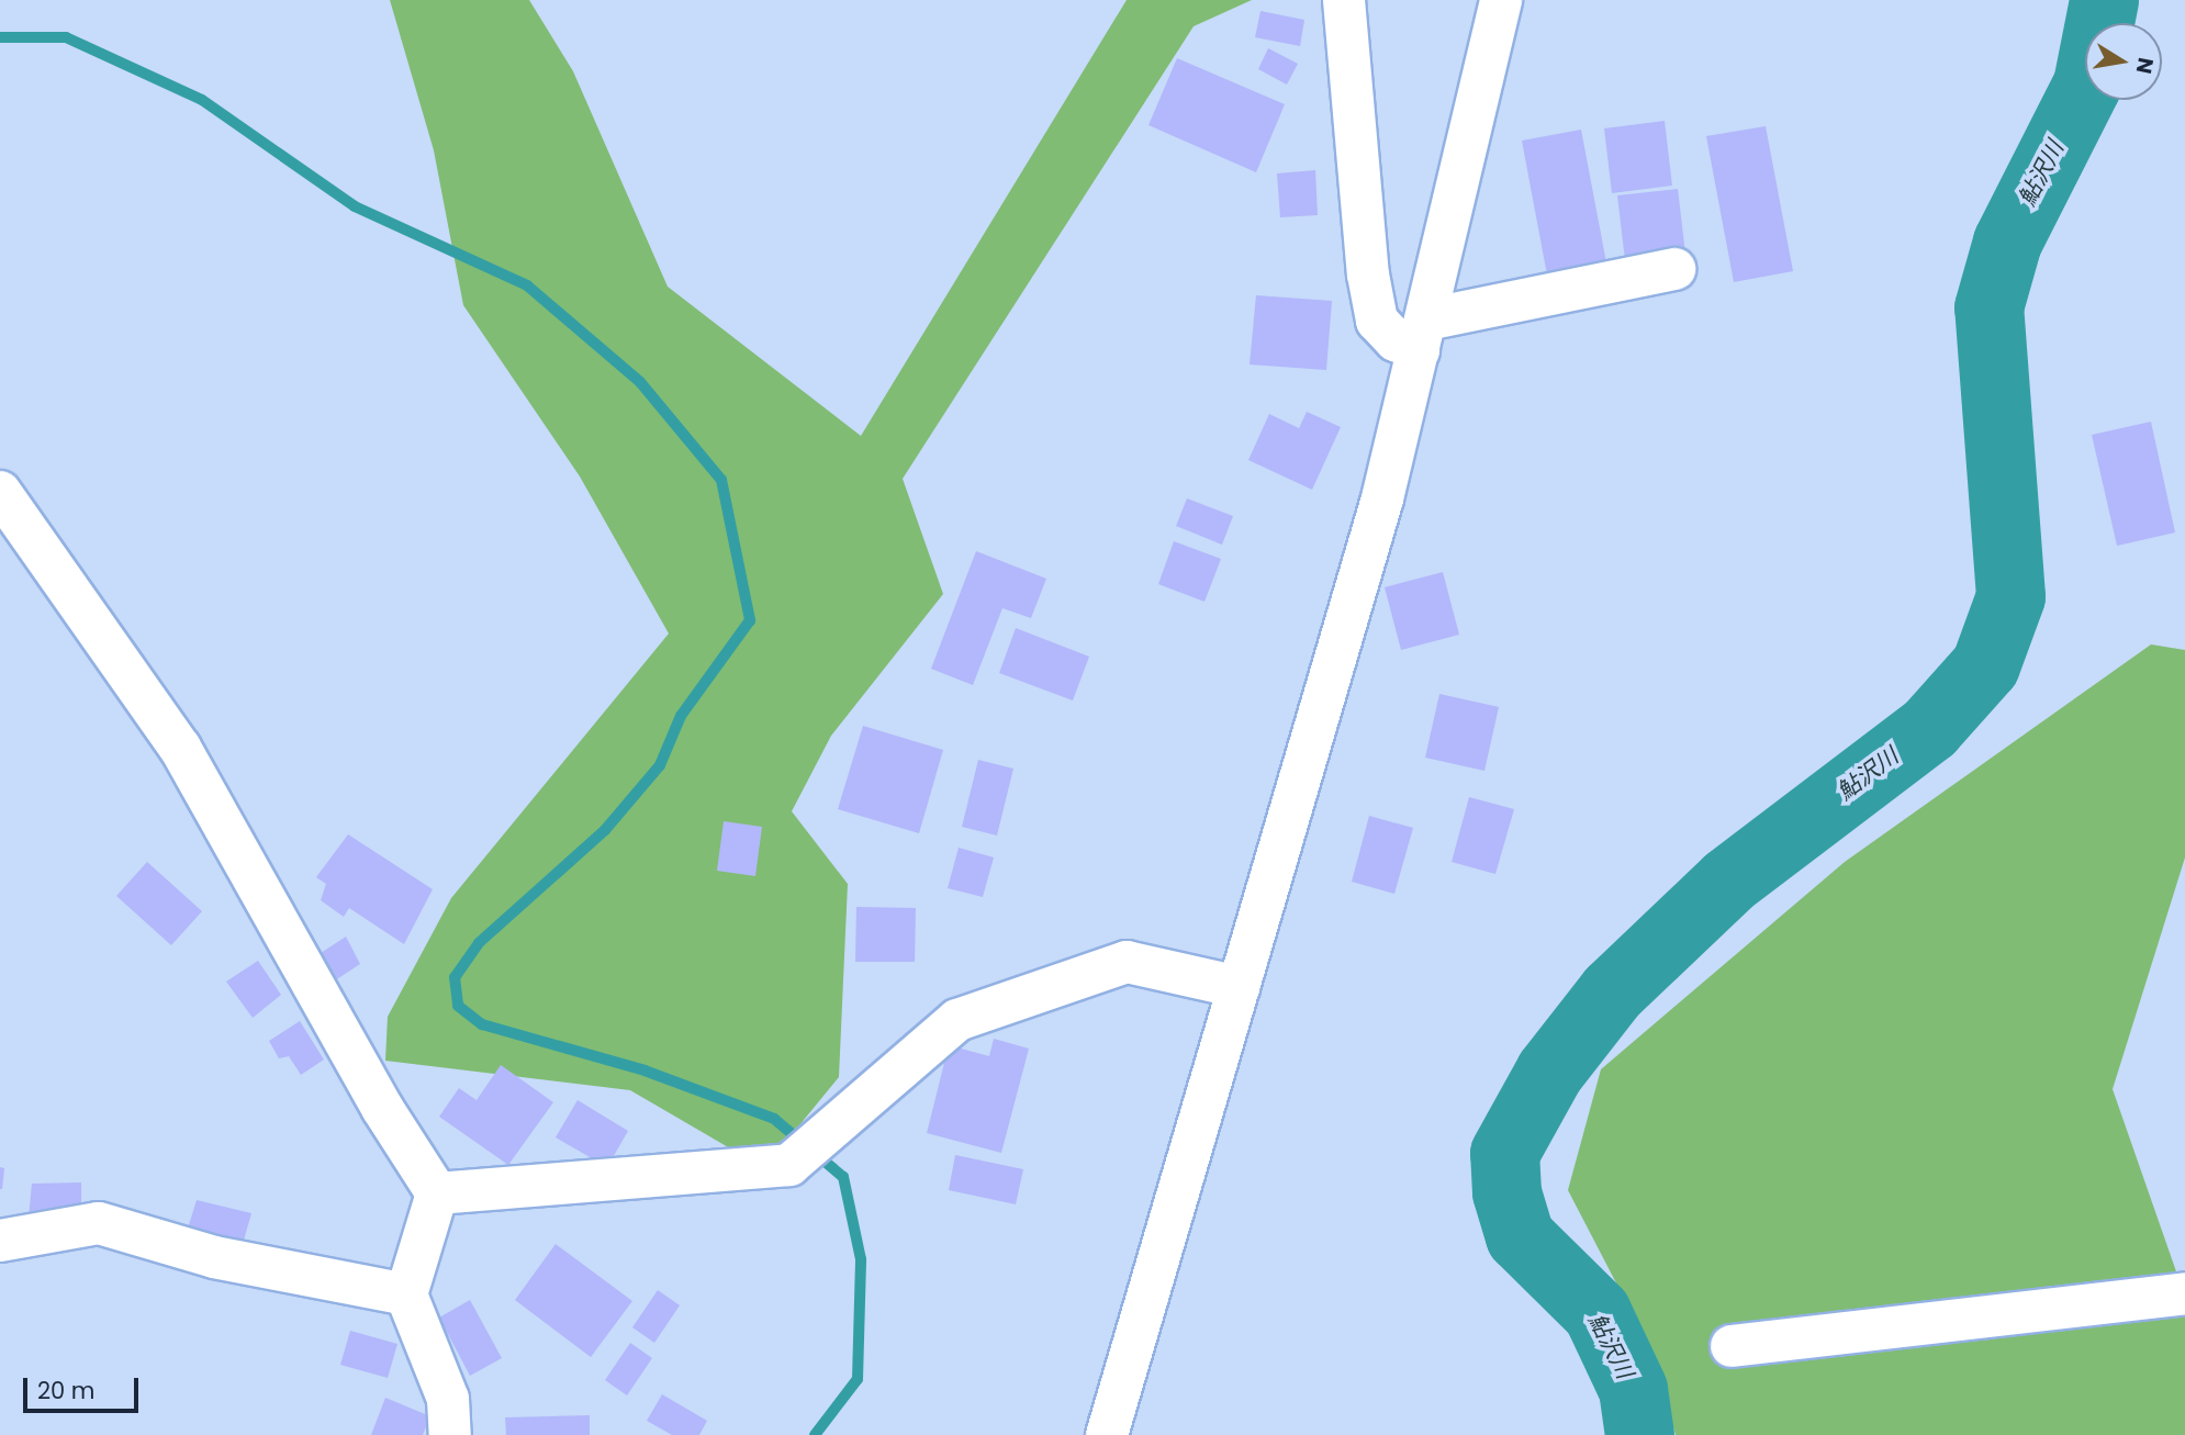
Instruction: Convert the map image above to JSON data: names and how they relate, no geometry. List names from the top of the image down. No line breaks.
{"water":["鮎沢川"],"scale_bar":"20 m","north":"right"}
